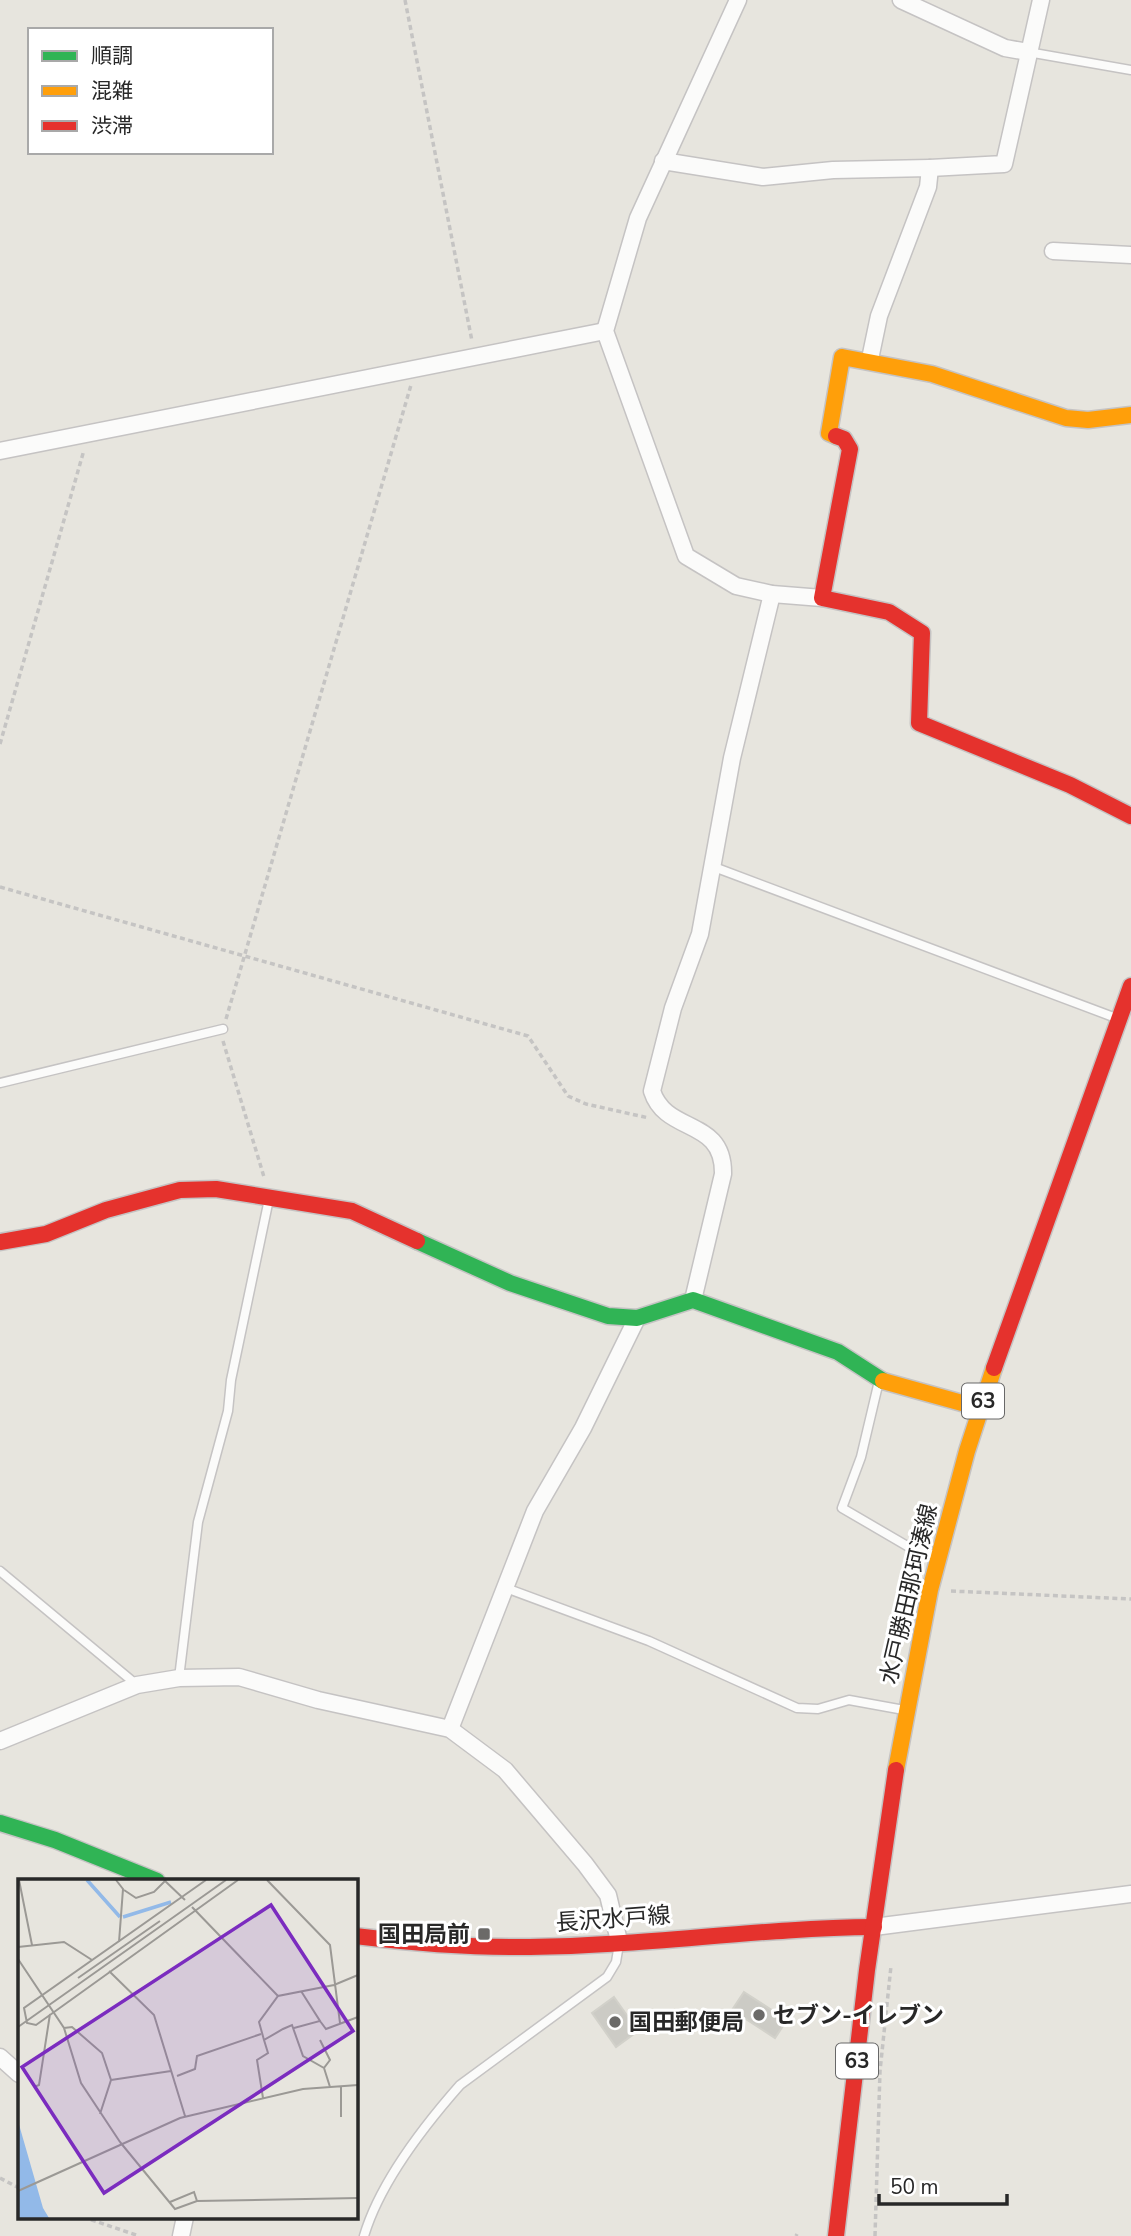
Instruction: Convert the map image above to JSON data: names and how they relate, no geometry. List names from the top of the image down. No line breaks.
{"streets":{"street":["63","水戸勝田那珂湊線","長沢水戸線"]},"crossings":[["水戸勝田那珂湊線","長沢水戸線"]],"places":{"transit":["国田局前"],"other":["セブン-イレブン","国田郵便局"]},"legend":["順調","混雑","渋滞"],"scale_bar":"50 m"}
